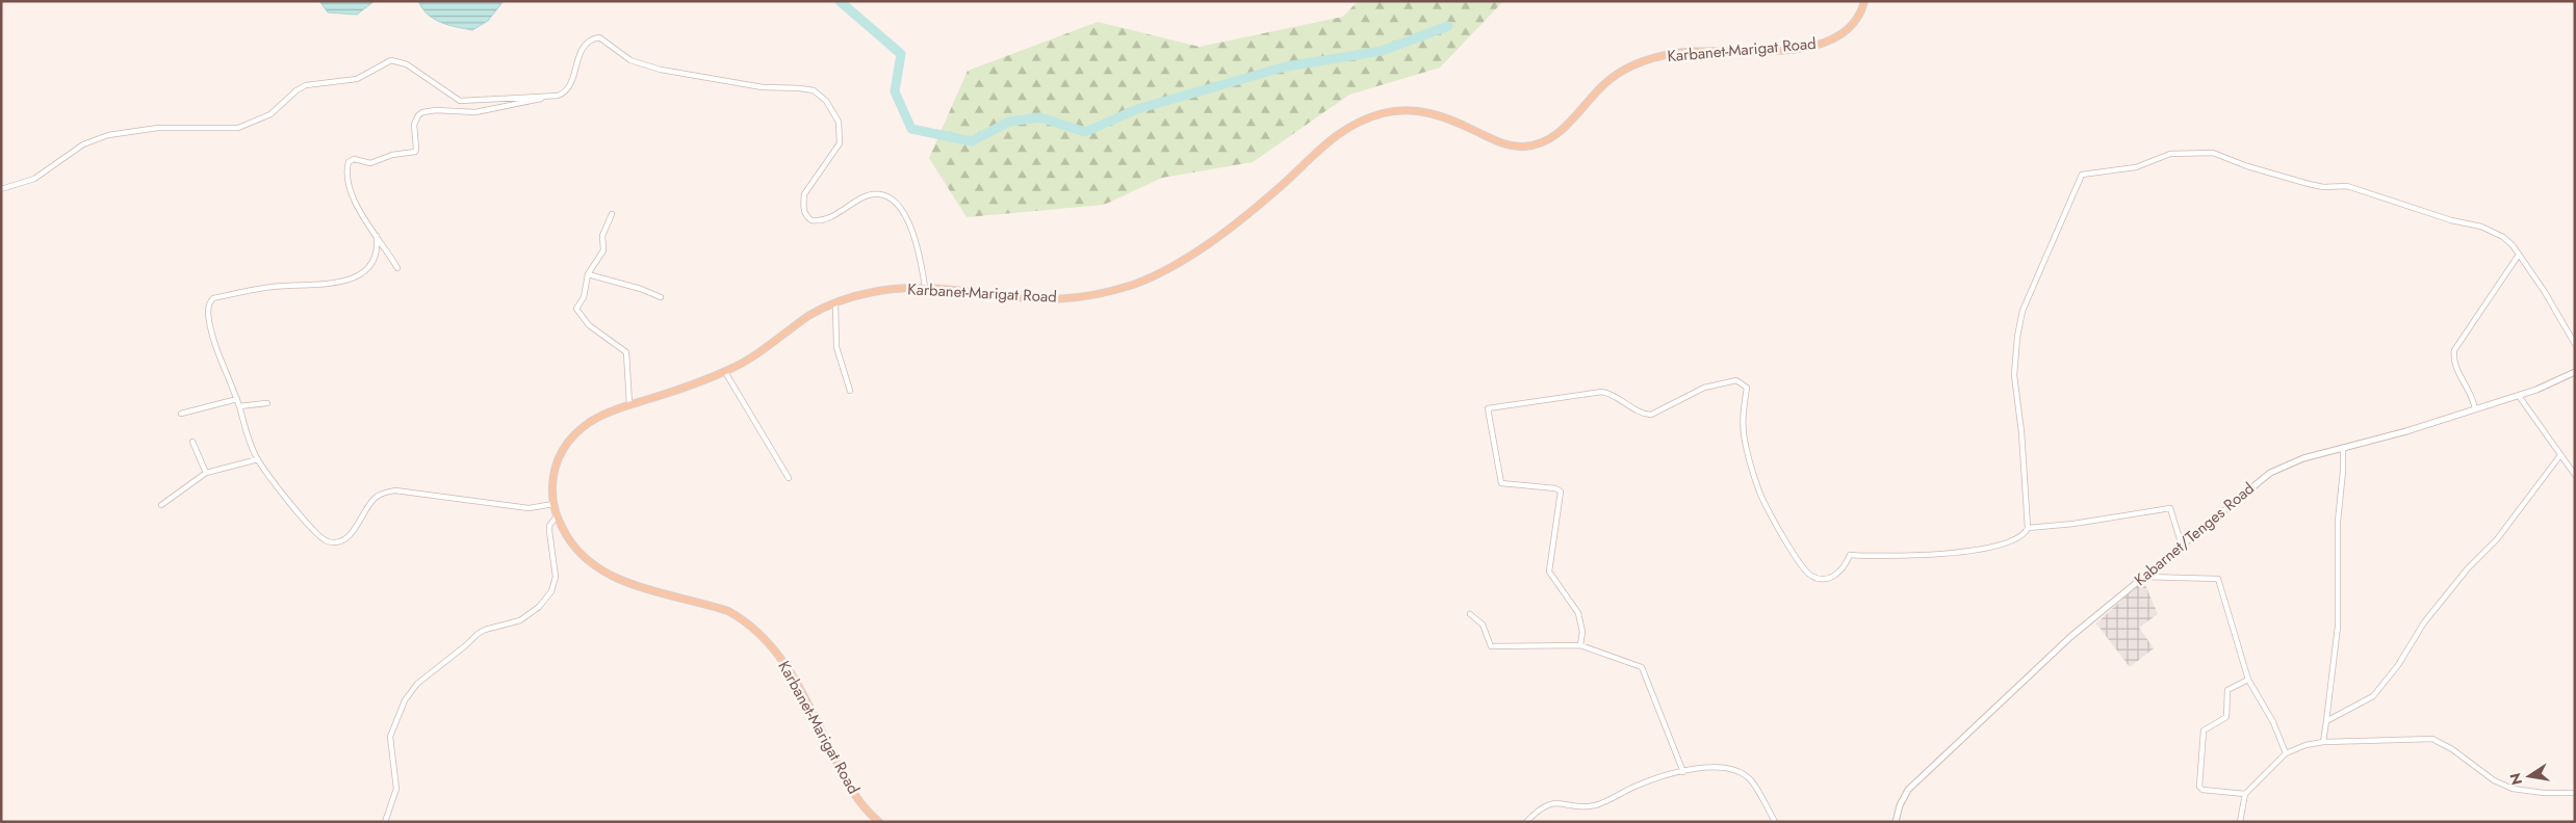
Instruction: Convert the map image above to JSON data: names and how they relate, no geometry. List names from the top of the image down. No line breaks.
{"streets":{"main road":["Karbanet-Marigat Road"],"street":["Kabarnet/Tenges Road"]},"north":"left"}
